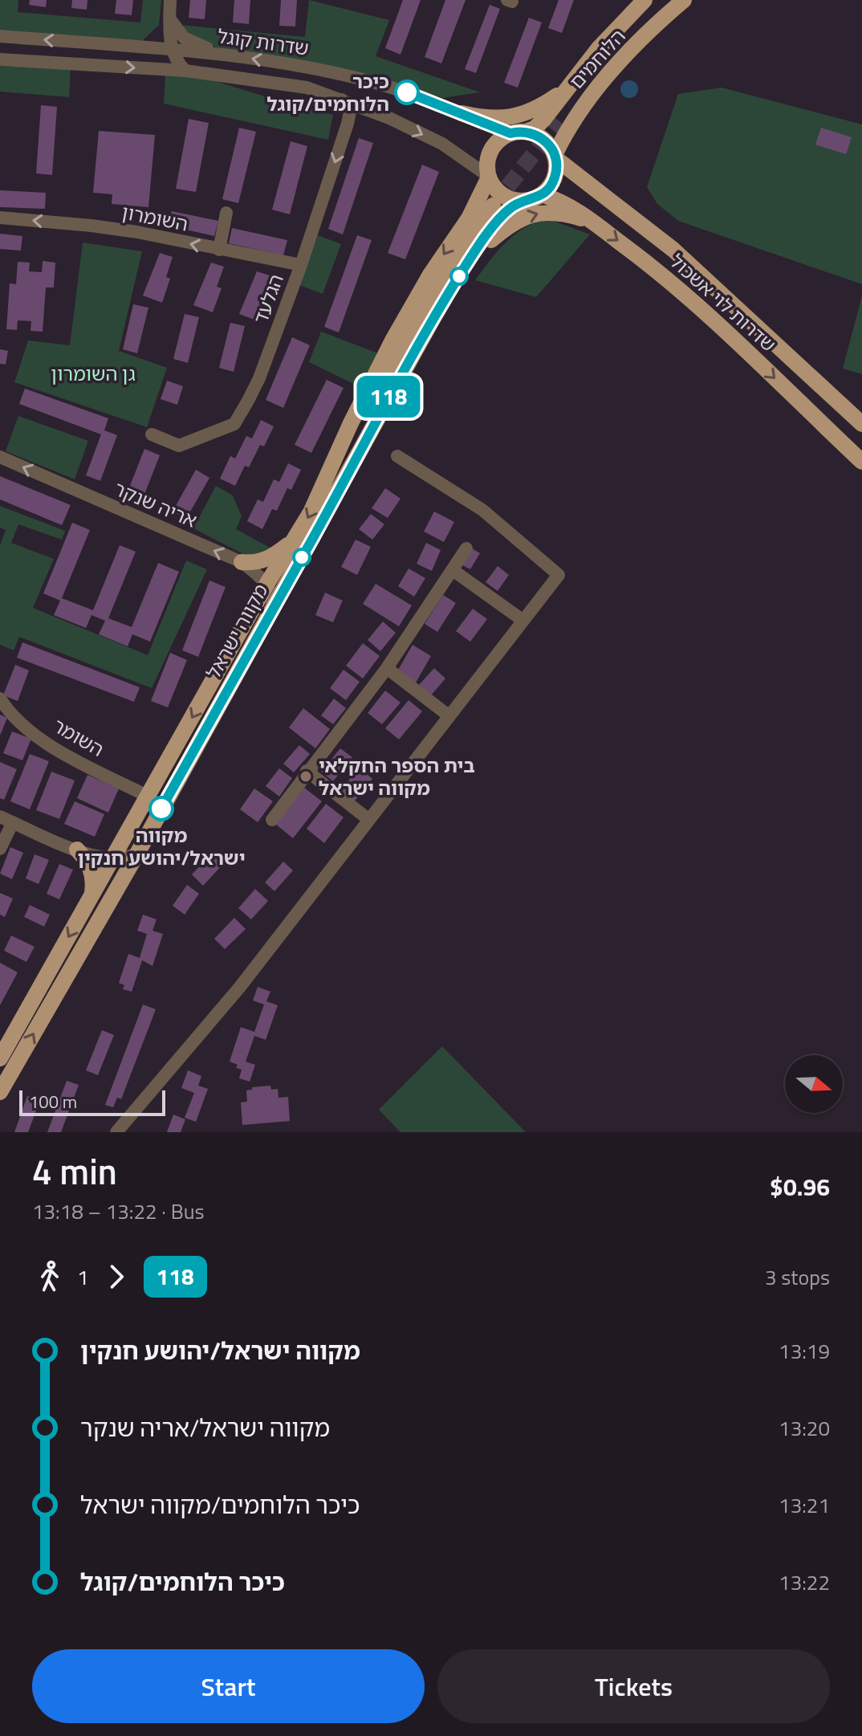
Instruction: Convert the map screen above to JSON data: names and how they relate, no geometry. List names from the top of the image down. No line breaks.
{"streets":{"main road":["הלוחמים","שדרות לוי אשכול","מקווה ישראל"],"street":["שדרות קוגל","השומרון","הגלעד","אריה שנקר","השומר"]},"crossings":[["שדרות קוגל","הלוחמים"],["שדרות קוגל","הגלעד"],["שדרות קוגל","שדרות לוי אשכול"],["שדרות קוגל","מקווה ישראל"],["הלוחמים","שדרות לוי אשכול"],["הלוחמים","מקווה ישראל"],["השומרון","הגלעד"],["שדרות לוי אשכול","מקווה ישראל"],["אריה שנקר","מקווה ישראל"],["מקווה ישראל","השומר"]],"one_way":["השומרון","הגלעד","אריה שנקר"],"parks":["גן השומרון"],"places":["כיכר הלוחמים/קוגל","בית הספר החקלאי מקווה ישראל","מקווה ישראל/יהושע חנקין"],"lines":["bus line 118"],"scale_bar":"100 m","north":"right","page":{"on_map":"118","scale":"100 m","heading":["4 min","13:18 – 13:22 · Bus","$0.96"],"legs":["1","118","3 stops"],"list":[{"name":"מקווה ישראל/יהושע חנקין","value":"13:19"},{"name":"מקווה ישראל/אריה שנקר","value":"13:20"},{"name":"כיכר הלוחמים/מקווה ישראל","value":"13:21"},{"name":"כיכר הלוחמים/קוגל","value":"13:22"}],"buttons":["Start","Tickets"]}}
